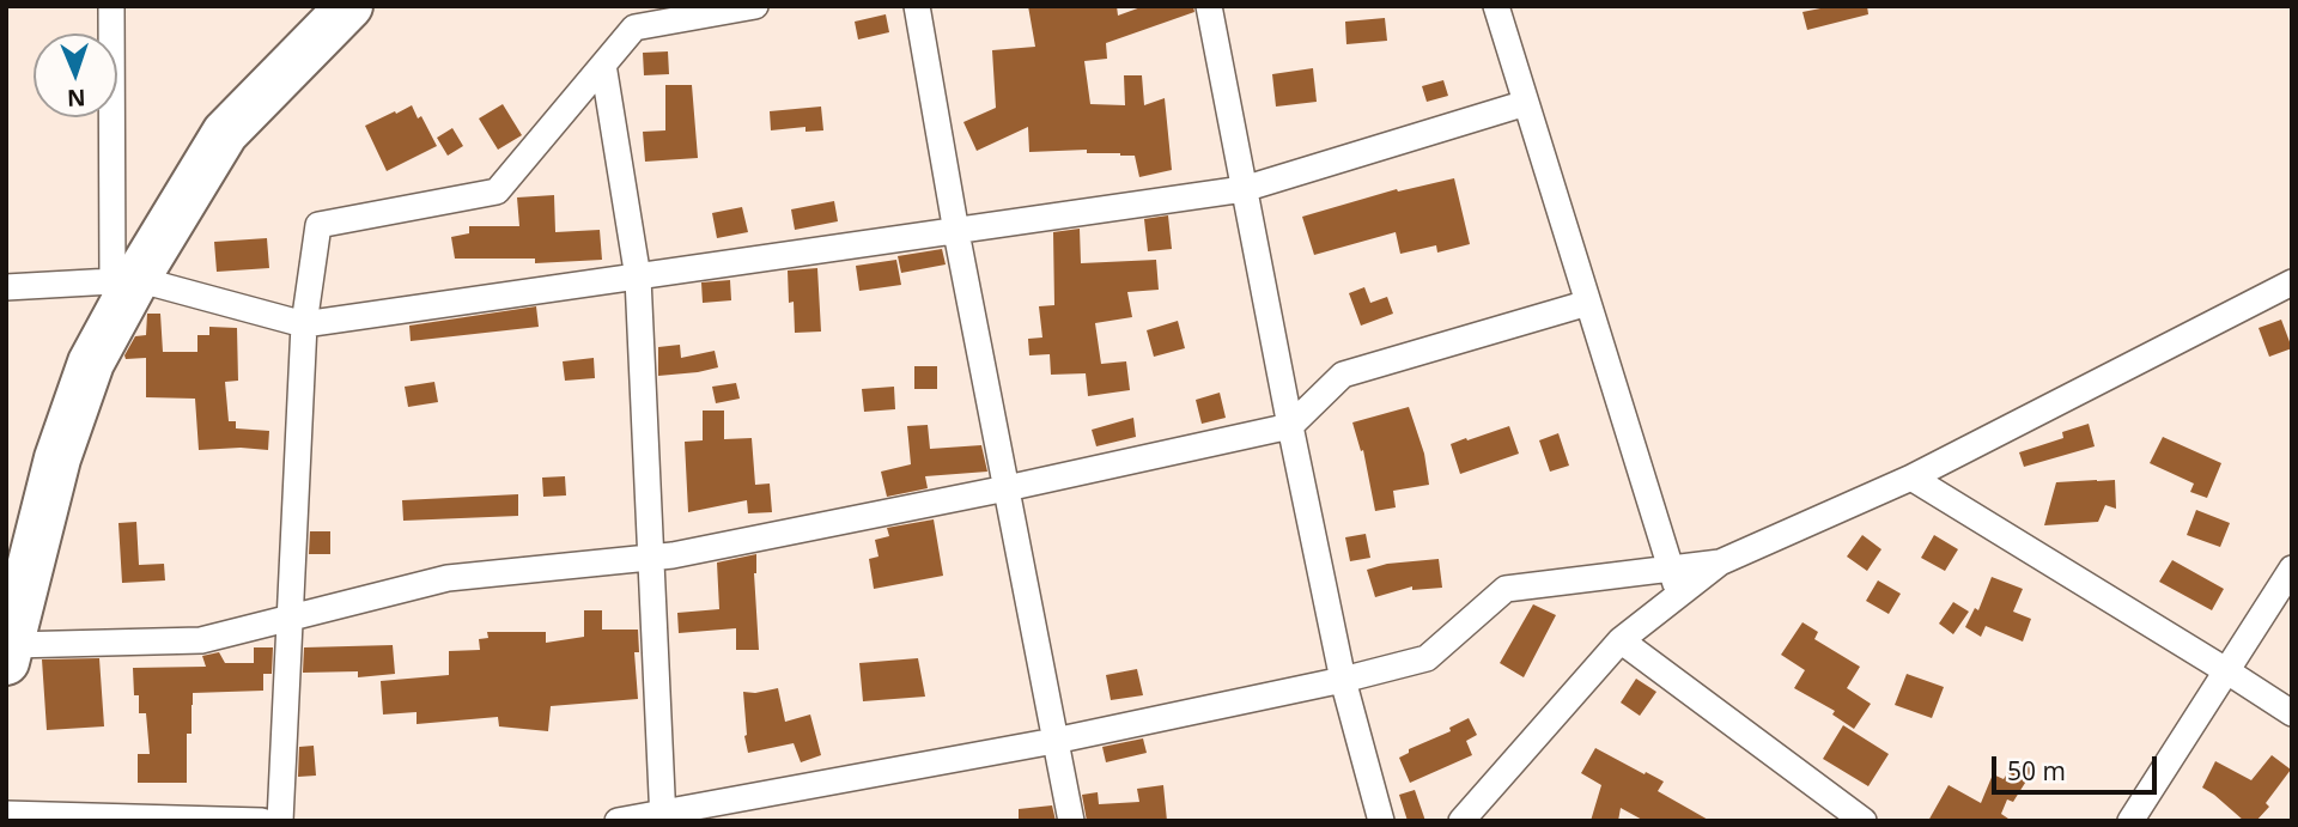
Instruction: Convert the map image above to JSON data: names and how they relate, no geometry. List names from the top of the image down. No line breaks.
{"scale_bar":"50 m","north":"bottom"}
